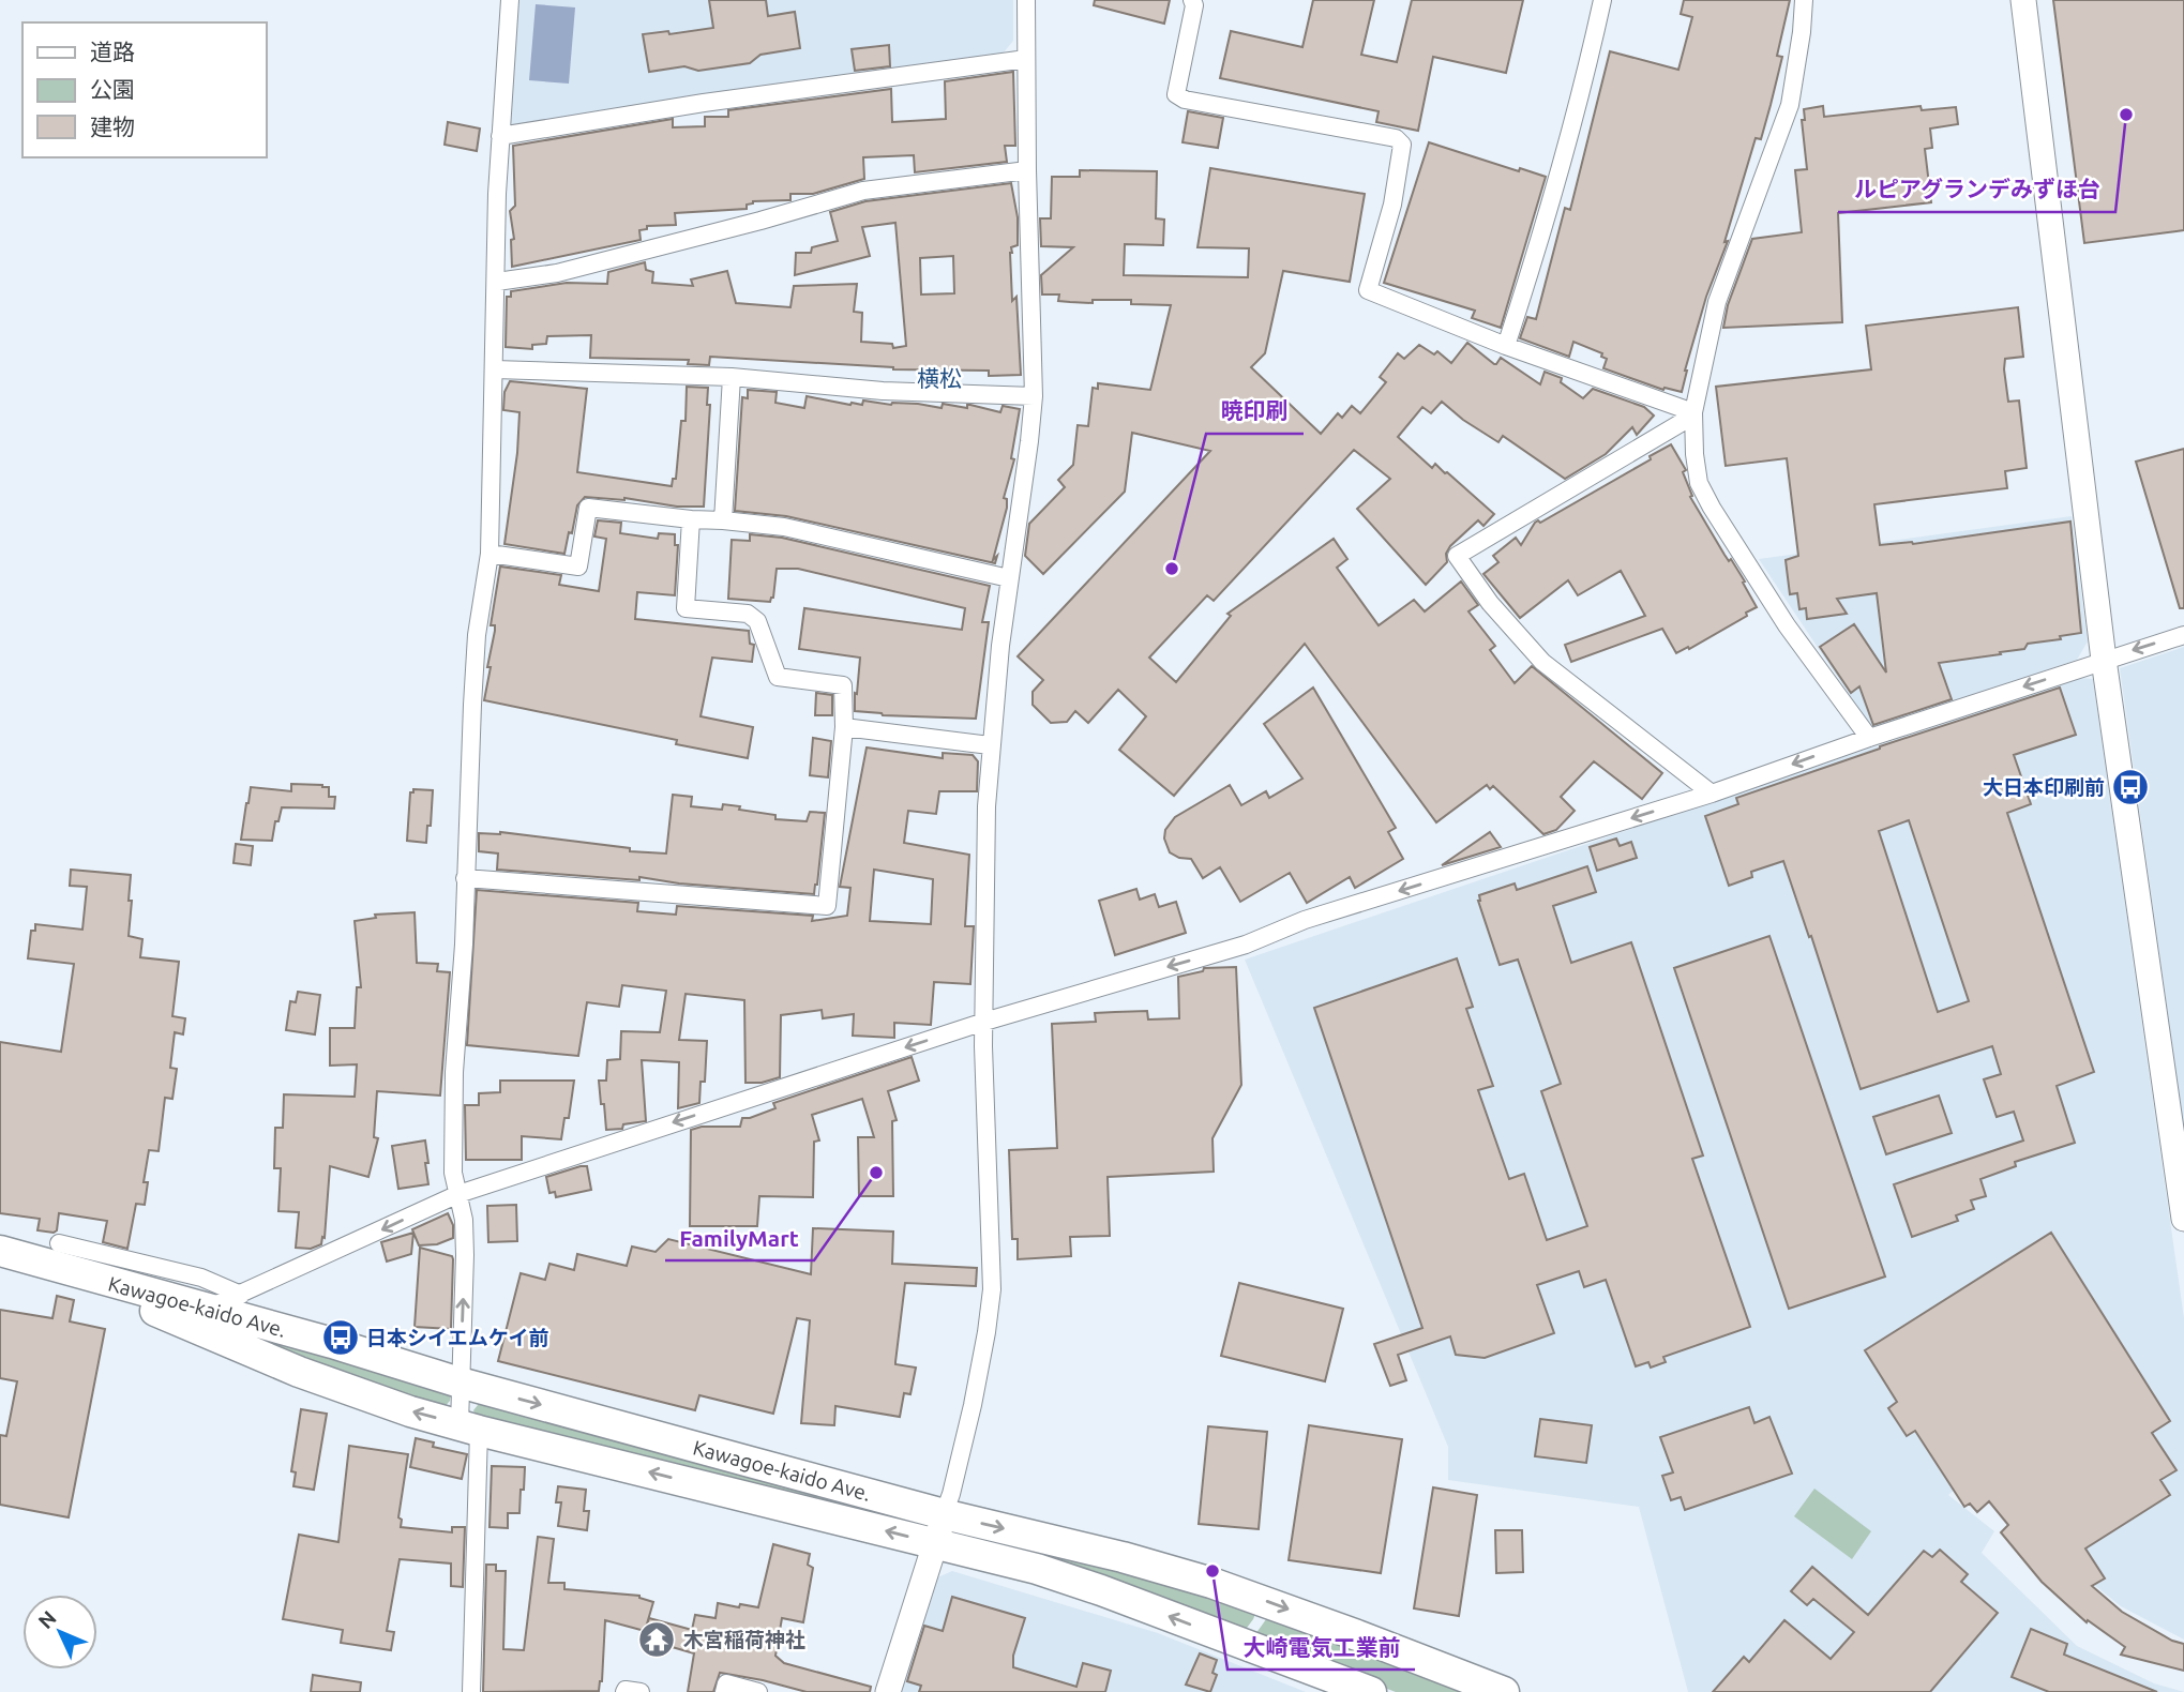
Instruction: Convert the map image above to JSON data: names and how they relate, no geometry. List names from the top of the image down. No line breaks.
{"streets":{"highway":["Kawagoe-kaido Ave."]},"districts":["横松"],"places":{"other":["ルピアグランデみずほ台","暁印刷","FamilyMart","大崎電気工業前"],"bus stop":["大日本印刷前","日本シイエムケイ前"],"temple":["木宮稲荷神社"]},"legend":["道路","公園","建物"],"north":"top left"}
